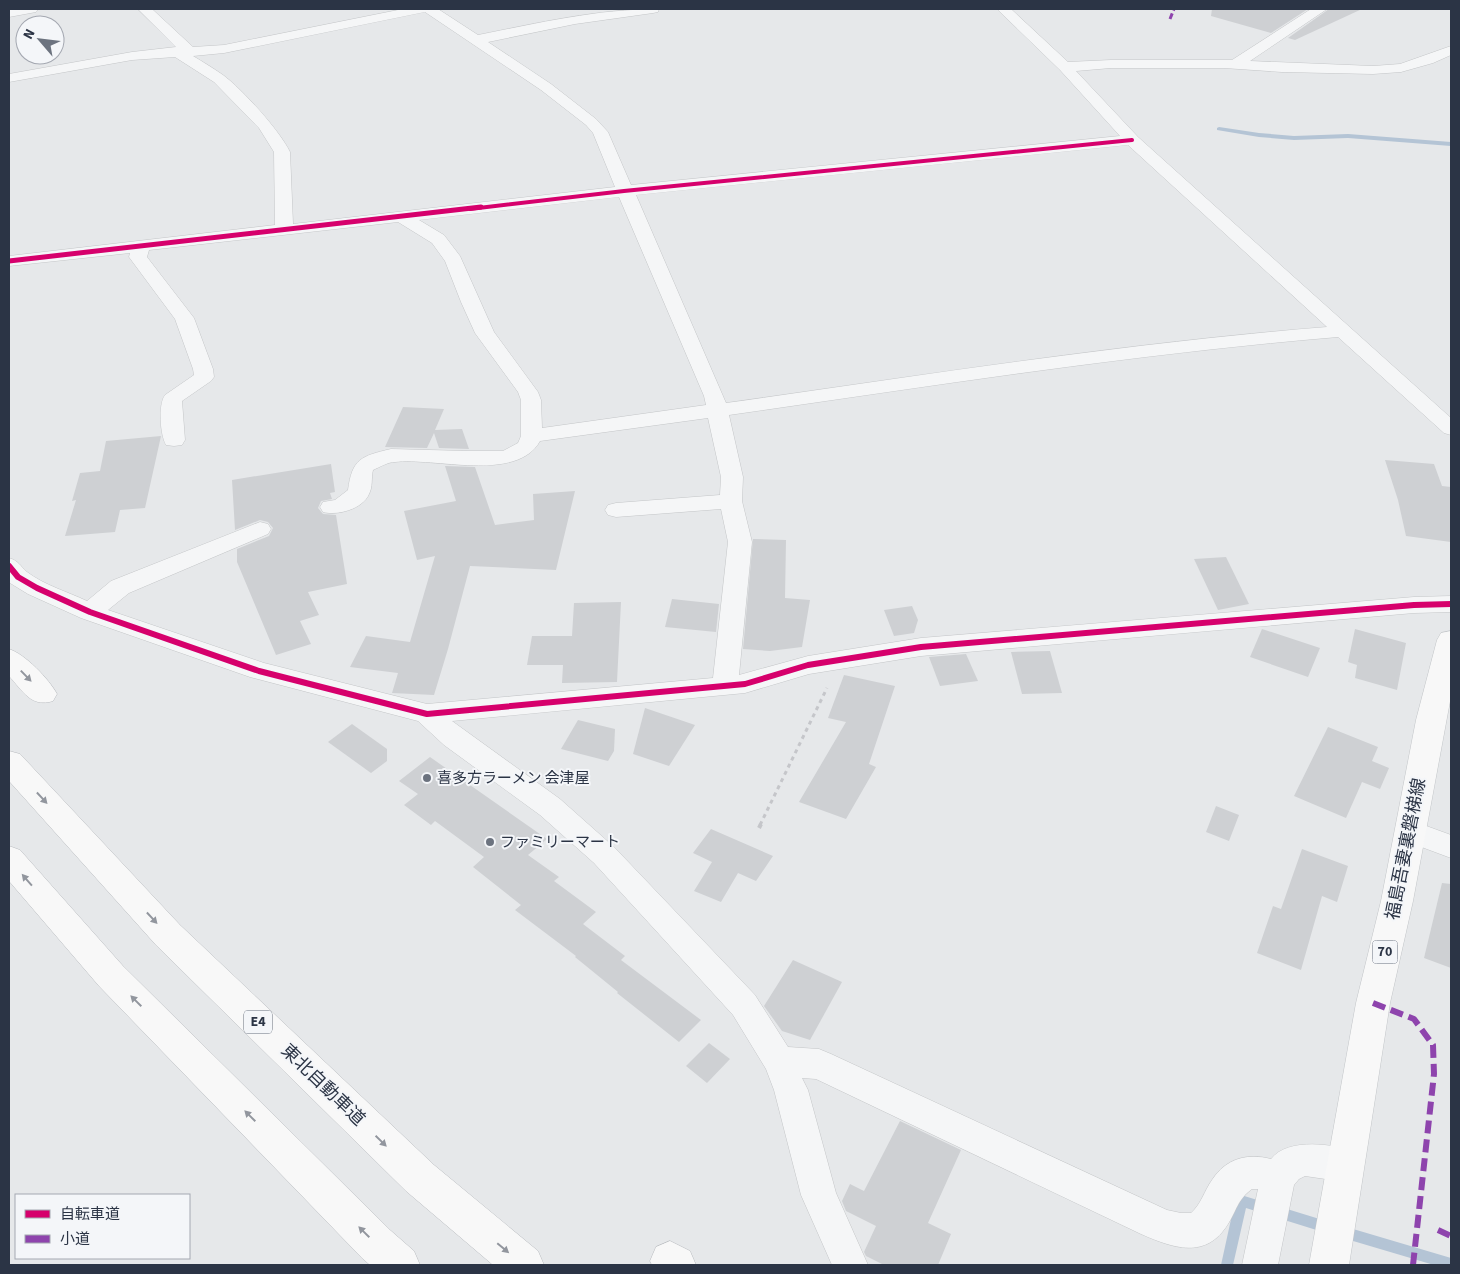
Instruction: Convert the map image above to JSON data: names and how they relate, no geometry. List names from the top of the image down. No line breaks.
{"streets":{"main road":["福島吾妻裏磐梯線","70","E4","東北自動車道"]},"places":["喜多方ラーメン 会津屋","ファミリーマート"],"legend":["自転車道","小道"],"north":"top left"}
